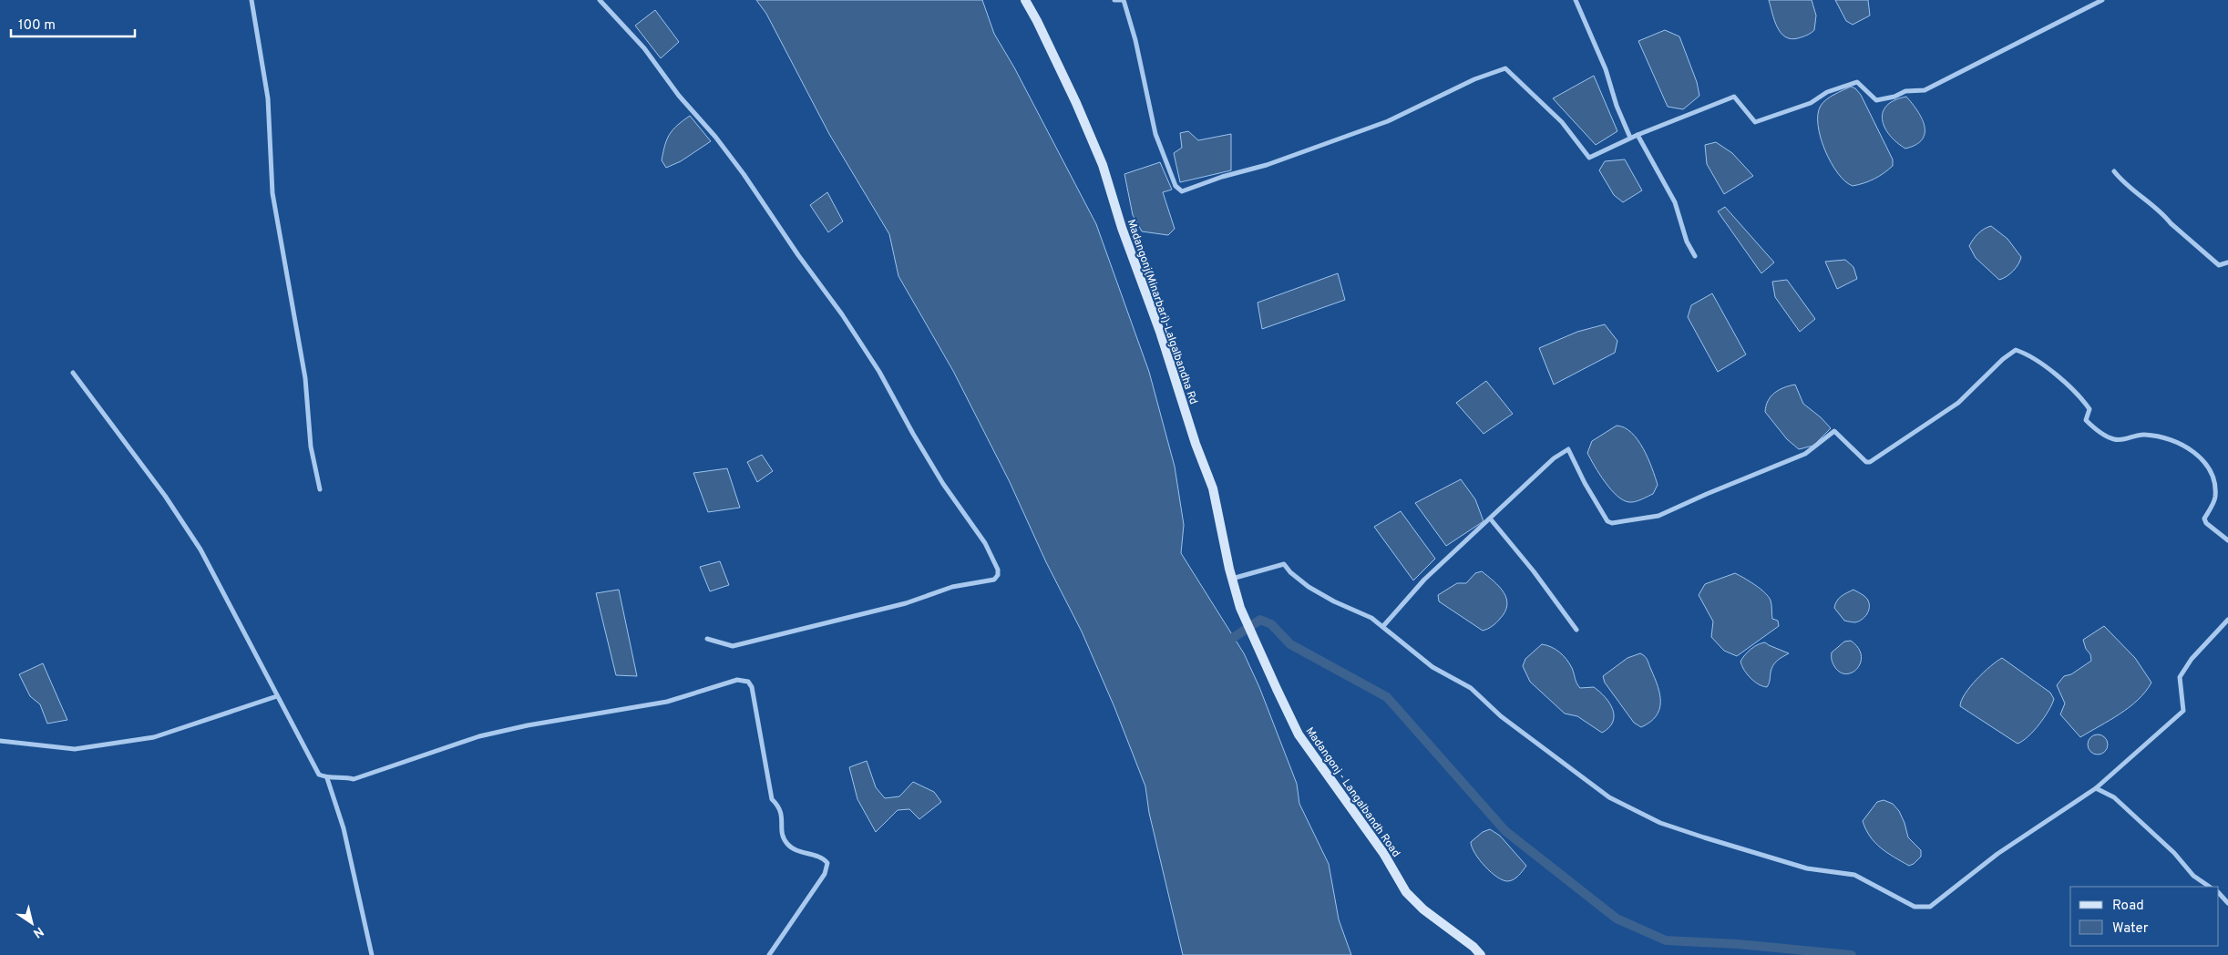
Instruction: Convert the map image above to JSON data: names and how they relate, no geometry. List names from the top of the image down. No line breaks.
{"streets":{"main road":["Madangonj(Minarbari)-Lalgalbandha Rd","Madangonj - Langalbandh Road"]},"crossings":[["Madangonj(Minarbari)-Lalgalbandha Rd","Madangonj - Langalbandh Road"]],"legend":["Road","Water"],"scale_bar":"100 m","north":"bottom right"}
